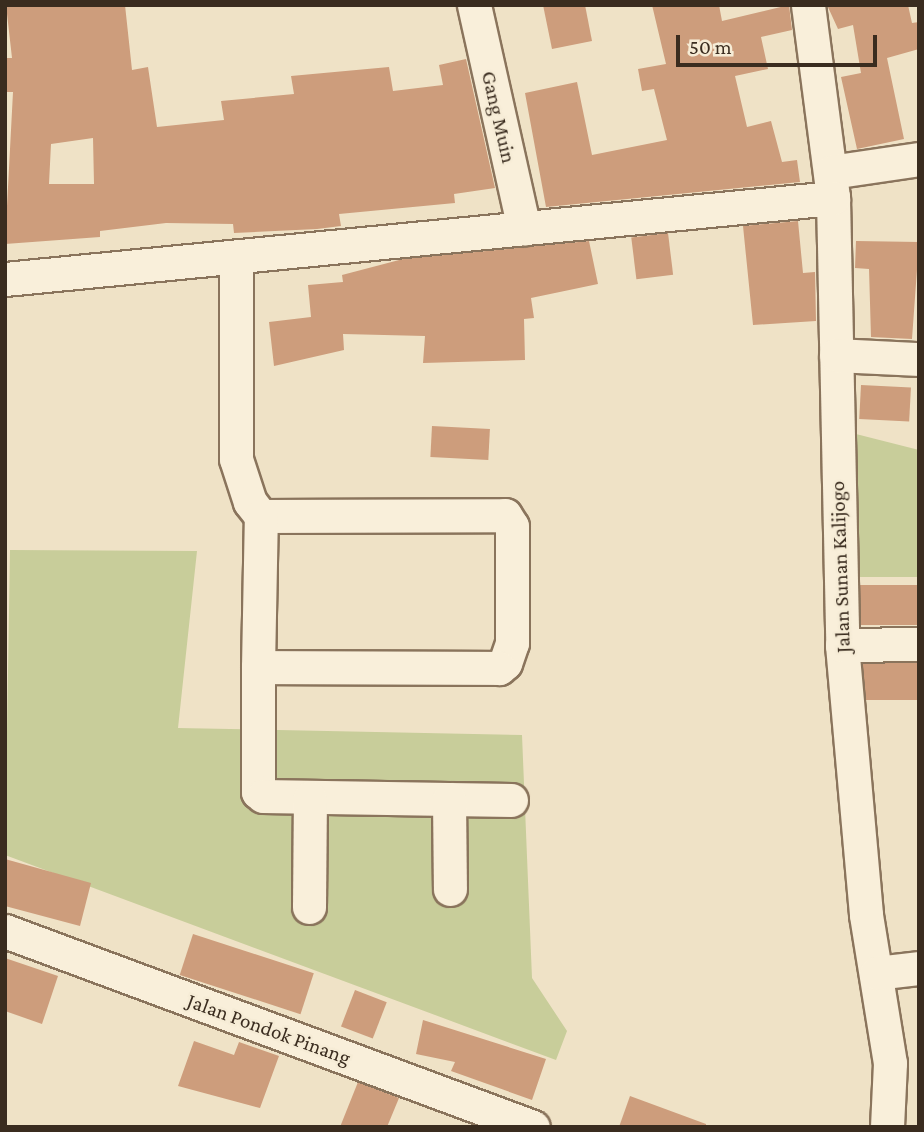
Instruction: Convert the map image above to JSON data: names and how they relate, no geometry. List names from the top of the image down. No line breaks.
{"streets":{"street":["Gang Muin","Jalan Sunan Kalijogo","Jalan Pondok Pinang"]},"scale_bar":"50 m"}
